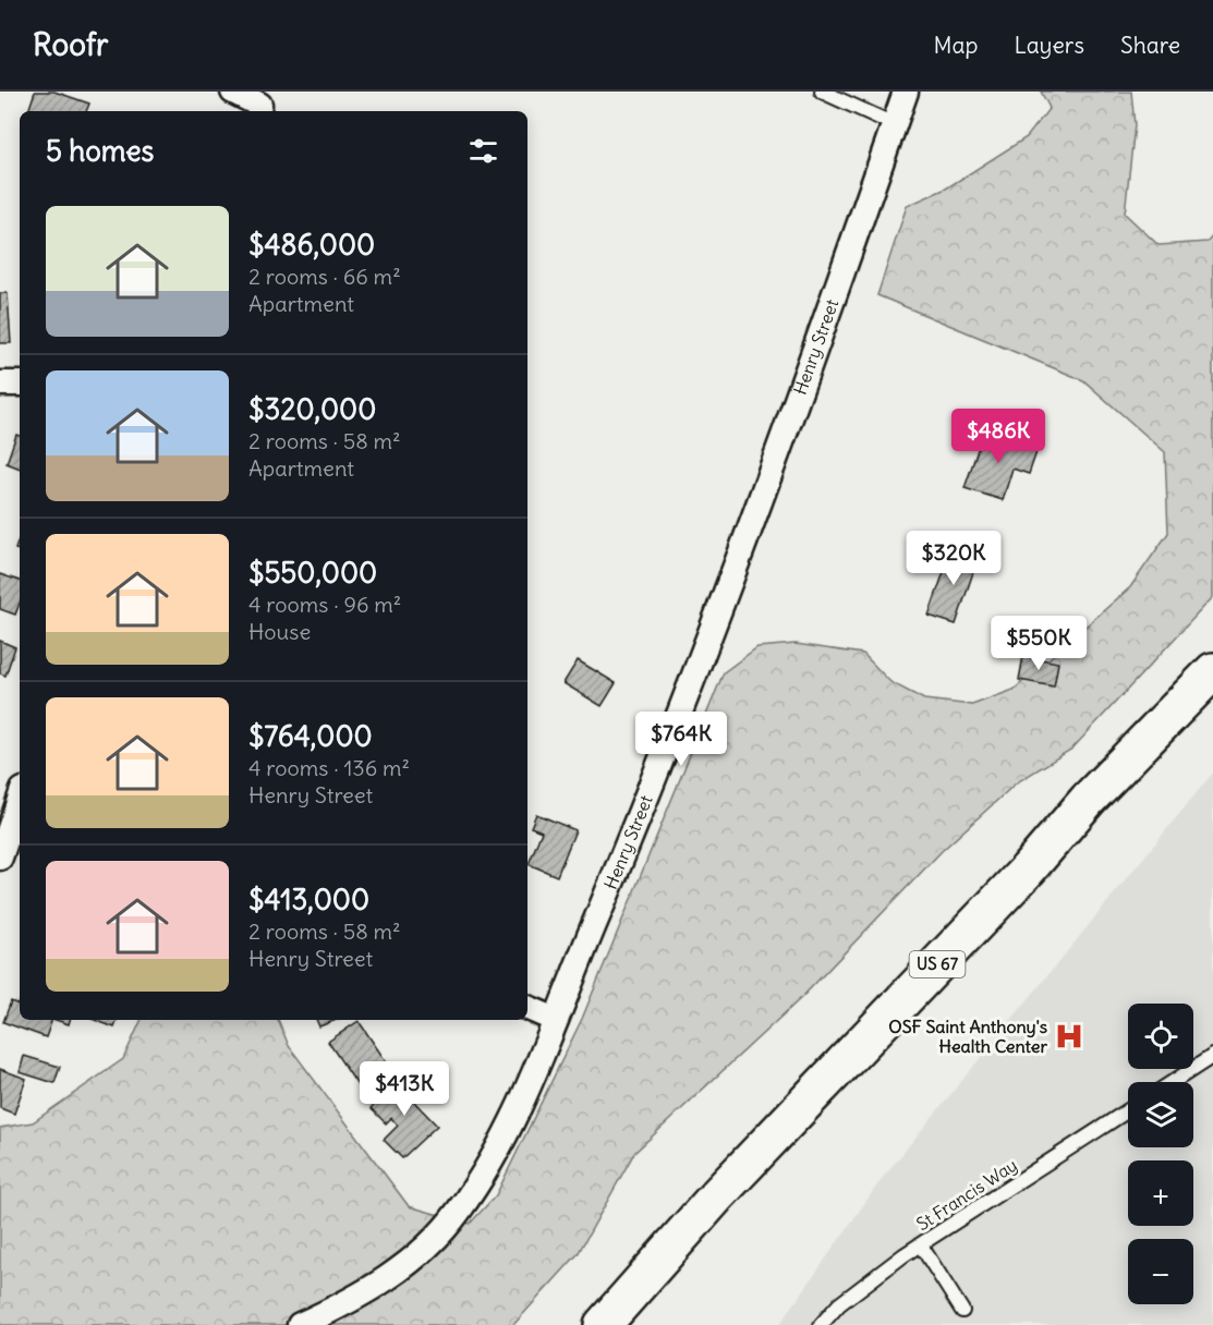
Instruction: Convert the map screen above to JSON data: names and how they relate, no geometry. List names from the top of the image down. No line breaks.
{"streets":{"highway":["US 67"],"street":["Henry Street"],"lane":["St Francis Way"]},"places":{"hospital":["OSF Saint Anthony's Health Center"]},"page":{"header":"Roofr","nav":["Map","Layers","Share"],"heading":"5 homes","list":[{"name":"$486,000","note":"2 rooms · 66 m² · Apartment"},{"name":"$320,000","note":"2 rooms · 58 m² · Apartment"},{"name":"$550,000","note":"4 rooms · 96 m² · House"},{"name":"$764,000","note":"4 rooms · 136 m² · Henry Street"},{"name":"$413,000","note":"2 rooms · 58 m² · Henry Street"}],"price":["$486K","$320K","$550K","$764K","$413K"],"map_buttons":["+","−"]}}
